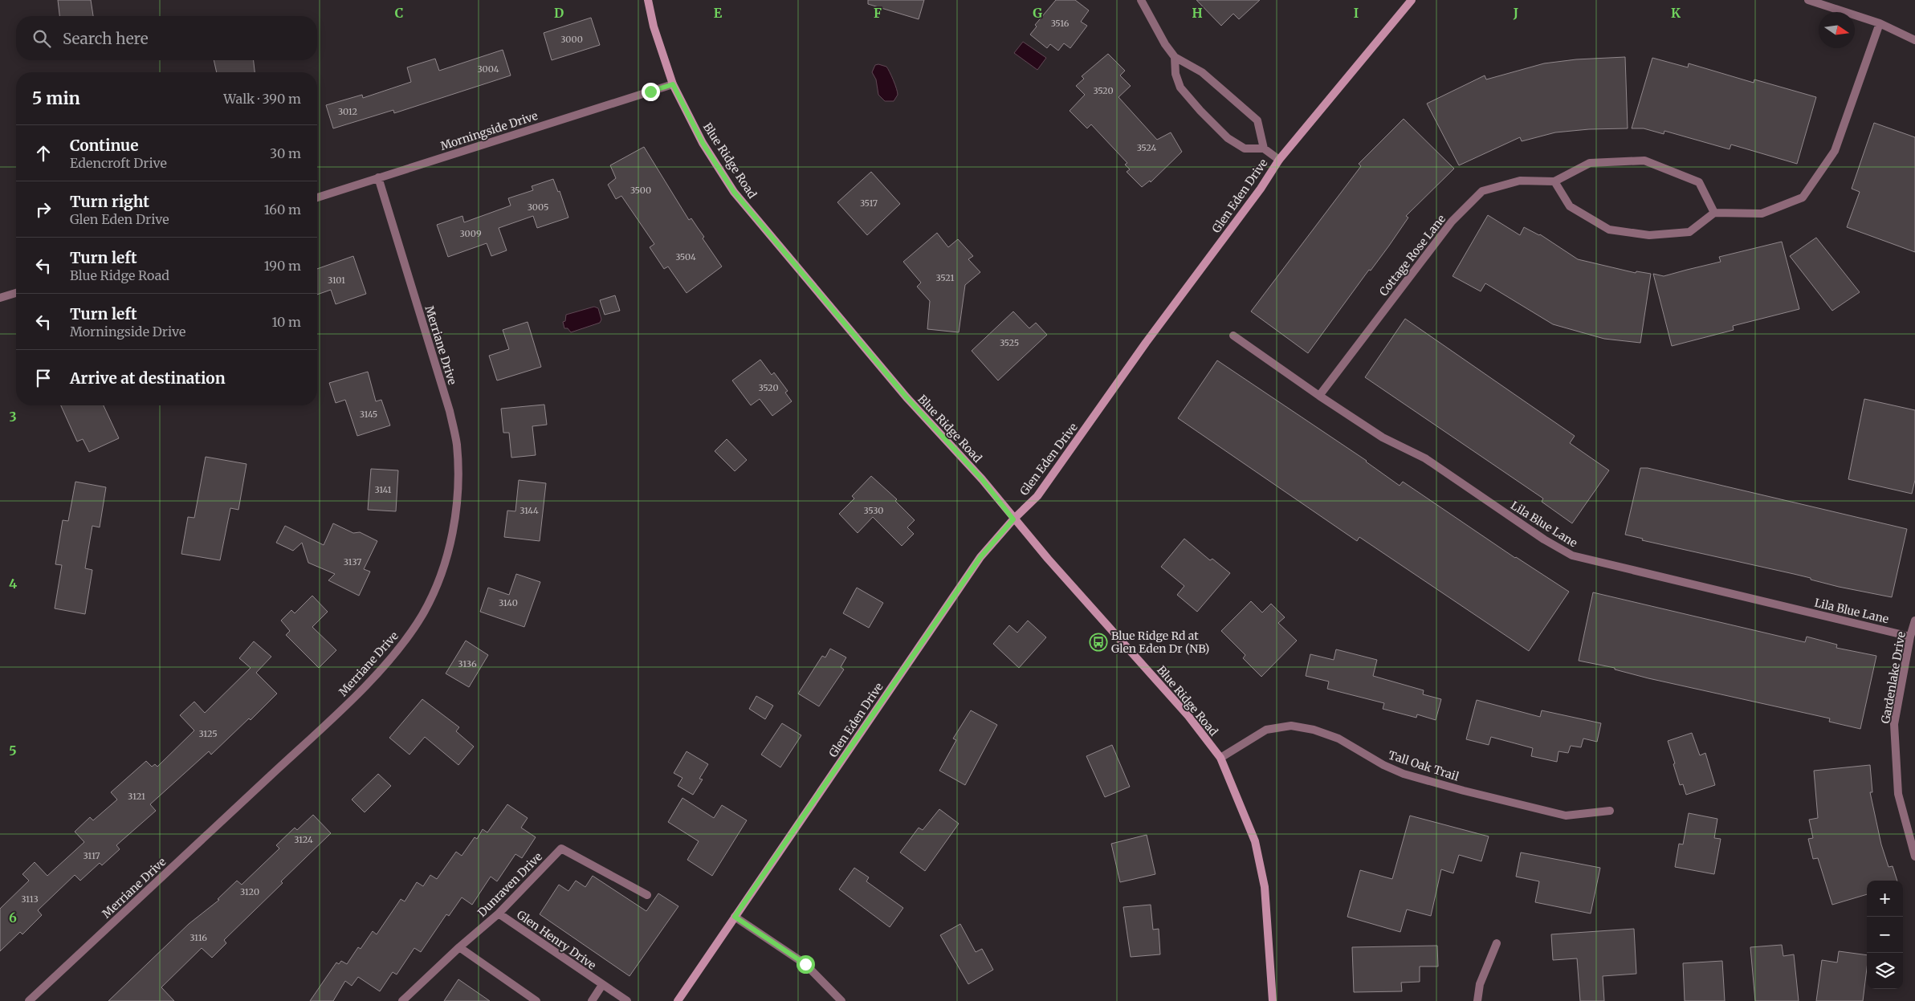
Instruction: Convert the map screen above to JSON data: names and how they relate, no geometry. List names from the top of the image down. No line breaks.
{"streets":{"main road":["Blue Ridge Road","Glen Eden Drive"],"street":["Morningside Drive","Cottage Rose Lane","Merriane Drive","Lila Blue Lane","Gardenlake Drive","Tall Oak Trail","Dunraven Drive","Glen Henry Drive"]},"crossings":[["Morningside Drive","Blue Ridge Road"],["Morningside Drive","Merriane Drive"],["Blue Ridge Road","Glen Eden Drive"],["Blue Ridge Road","Tall Oak Trail"],["Cottage Rose Lane","Lila Blue Lane"],["Lila Blue Lane","Gardenlake Drive"],["Dunraven Drive","Glen Henry Drive"]],"places":{"bus stop":["Blue Ridge Rd at Glen Eden Dr (NB)"]},"house_numbers":["3516","3000","3004","3520","3012","3524","3500","3517","3005","3009","3504","3521","3101","3525","3520","3145","3141","3144","3530","3137","3140","3136","3125","3121","3124","3117","3120","3113","3116"],"north":"right","page":{"search":"Search here","heading":["5 min","Walk · 390 m"],"list":[["Continue","Edencroft Drive","30 m"],["Turn right","Glen Eden Drive","160 m"],["Turn left","Blue Ridge Road","190 m"],["Turn left","Morningside Drive","10 m"],"Arrive at destination"],"map_buttons":["+","−"]},"grid":{"columns":["C","D","E","F","G","H","I","J","K"],"rows":["3","4","5","6"]}}
